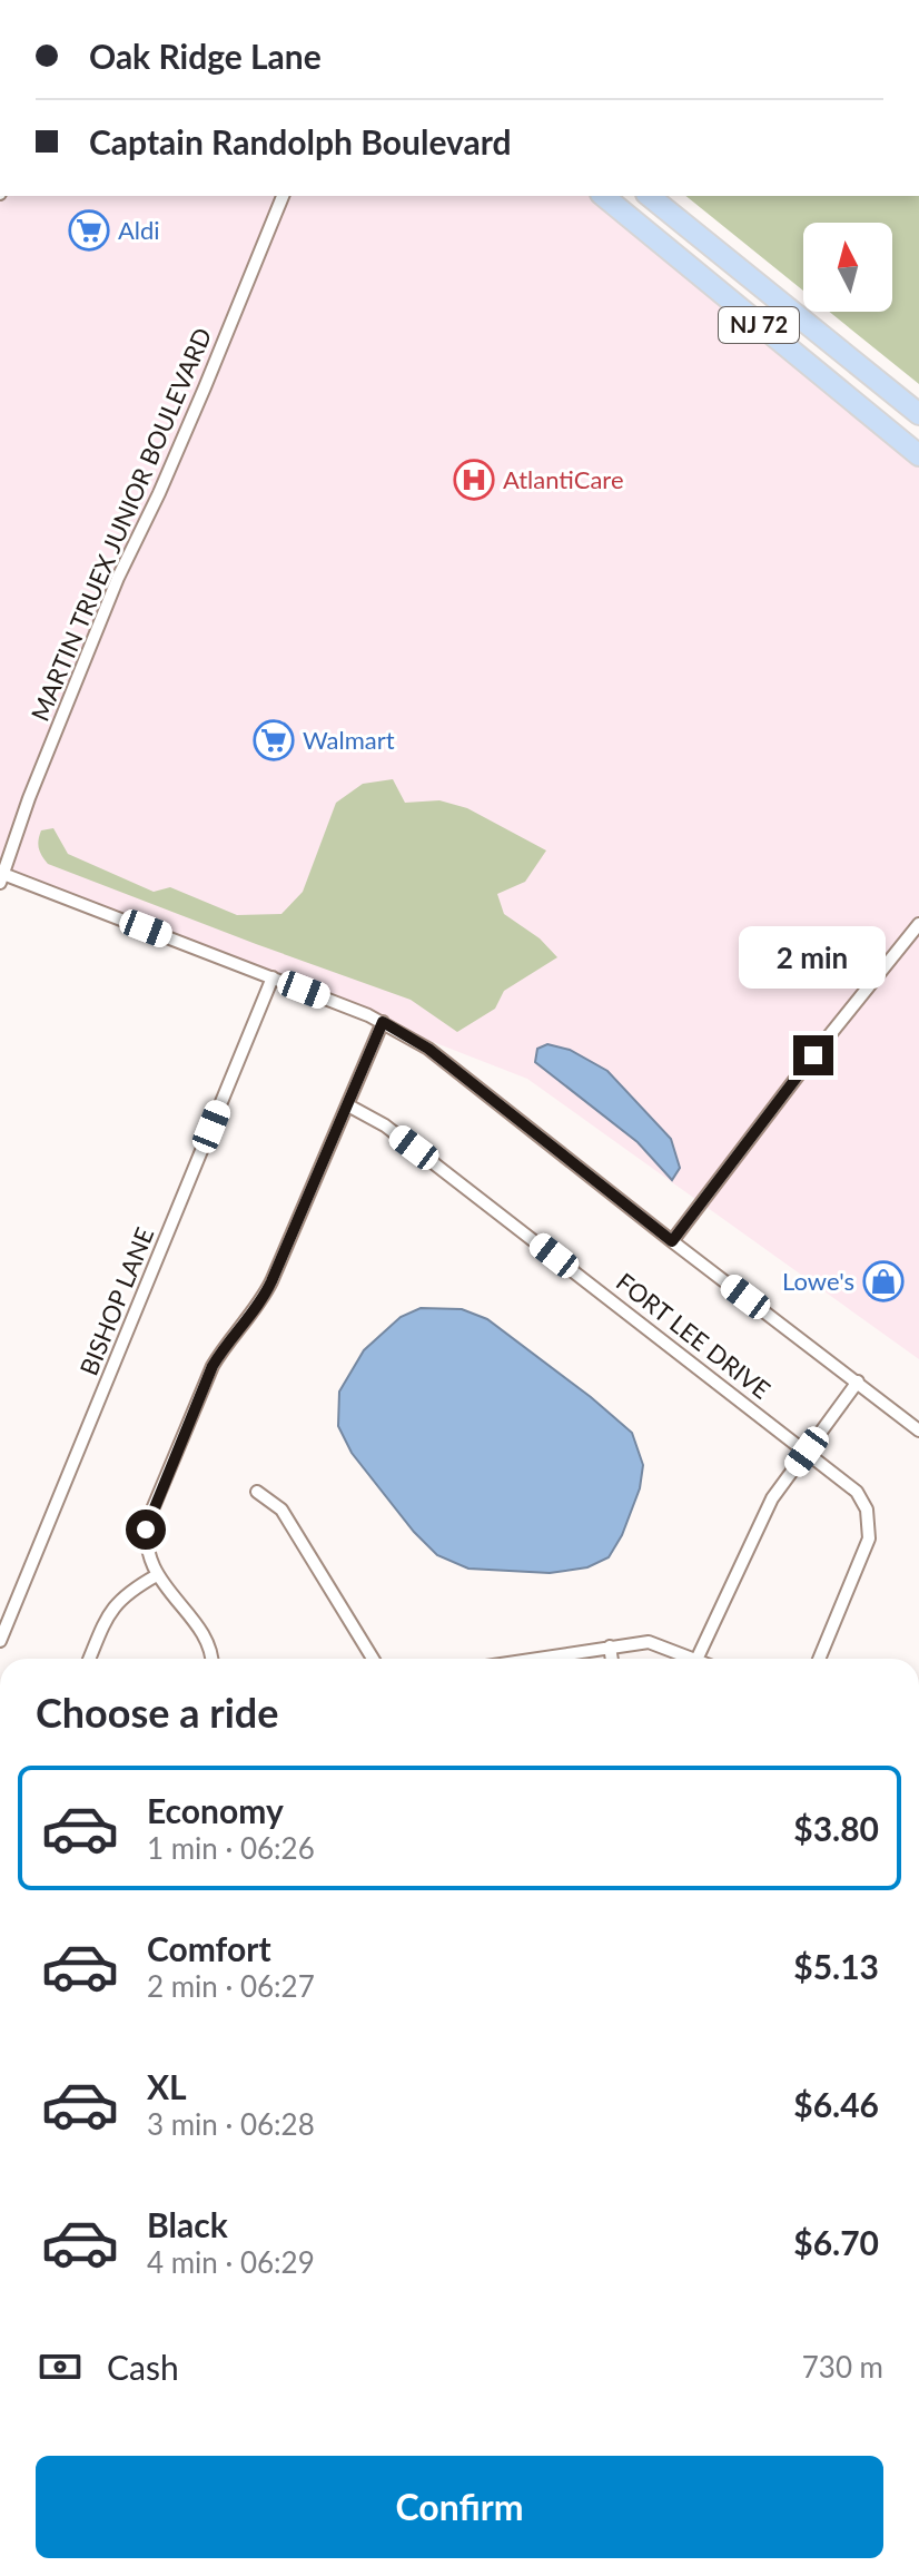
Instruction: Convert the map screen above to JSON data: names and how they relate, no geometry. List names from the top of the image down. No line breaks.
{"streets":{"highway":["NJ 72"],"street":["MARTIN TRUEX JUNIOR BOULEVARD","BISHOP LANE","FORT LEE DRIVE"]},"places":{"supermarket":["Aldi","Walmart"],"hospital":["AtlantiCare"],"shop":["Lowe's"]},"north":"top","page":{"banner":["Oak Ridge Lane","Captain Randolph Boulevard"],"bubble":"2 min","heading":"Choose a ride","list":[{"name":"Economy","note":"1 min · 06:26","value":"$3.80"},{"name":"Comfort","note":"2 min · 06:27","value":"$5.13"},{"name":"XL","note":"3 min · 06:28","value":"$6.46"},{"name":"Black","note":"4 min · 06:29","value":"$6.70"}],"pay":["Cash","730 m"],"buttons":"Confirm"}}
